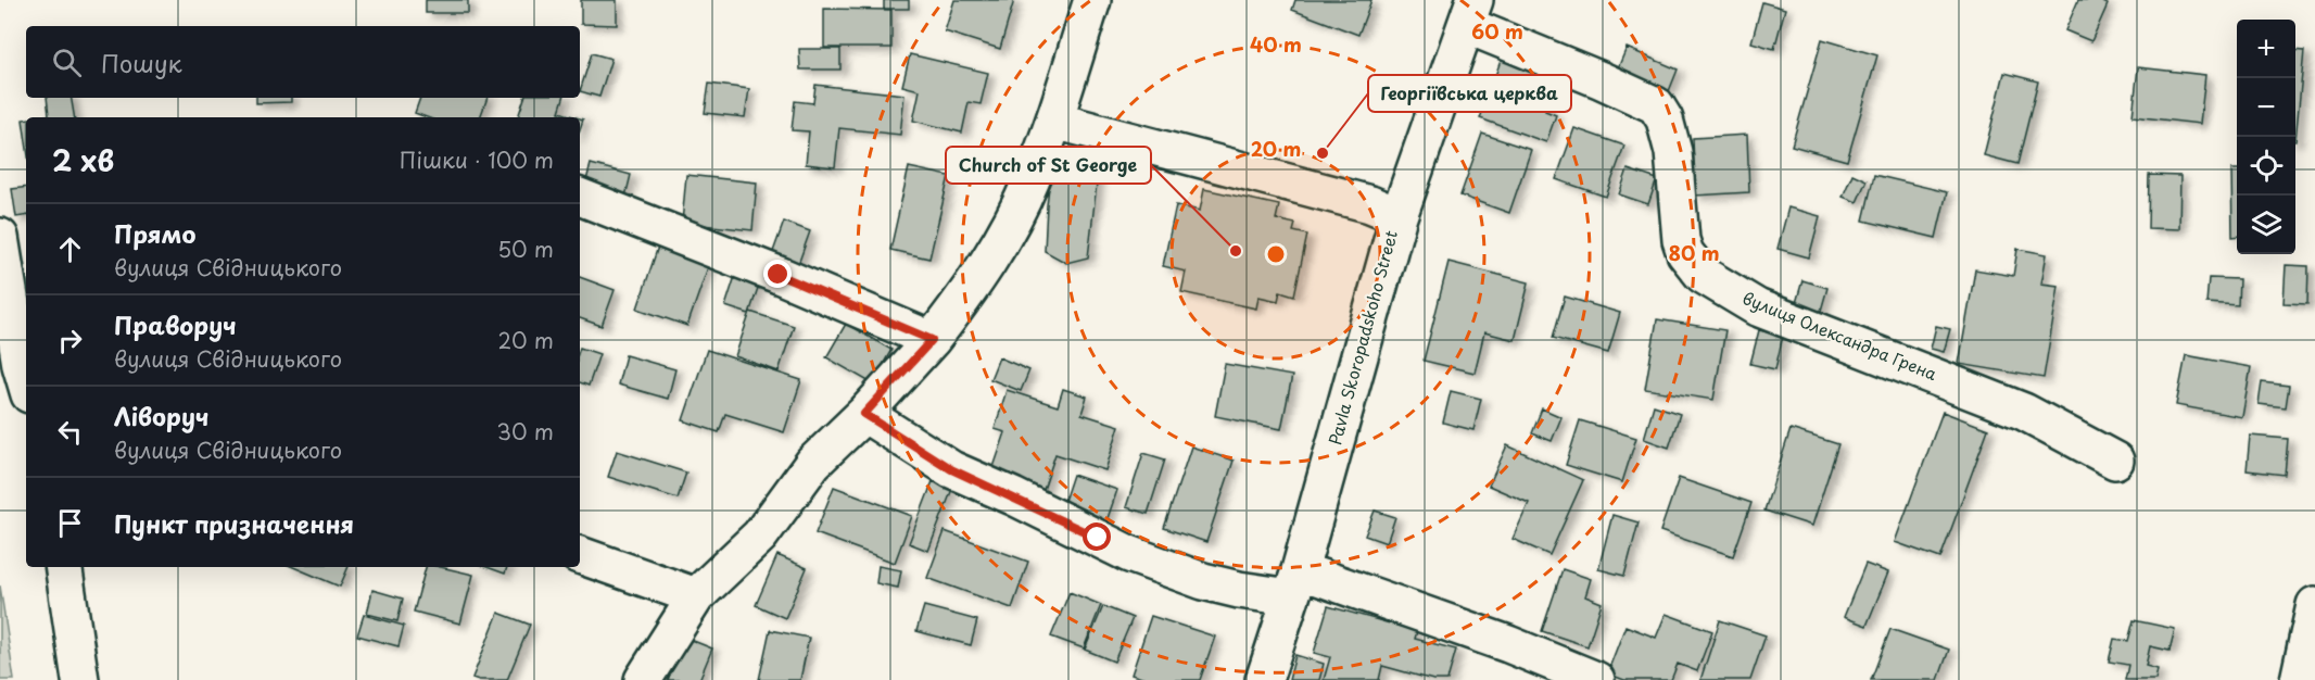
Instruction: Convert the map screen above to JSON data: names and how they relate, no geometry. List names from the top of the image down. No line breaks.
{"streets":{"street":["вулиця Олександра Грена","Pavla Skoropadskoho Street"]},"crossings":[["вулиця Олександра Грена","Pavla Skoropadskoho Street"]],"places":["Георгіївська церква","Church of St George"],"page":{"map_buttons":["+","−"],"search":"Пошук","heading":["2 хв","Пішки · 100 m"],"list":[["Прямо","вулиця Свідницького","50 m"],["Праворуч","вулиця Свідницького","20 m"],["Ліворуч","вулиця Свідницького","30 m"],"Пункт призначення"]},"rings":["60 m","40 m","20 m","80 m"]}
